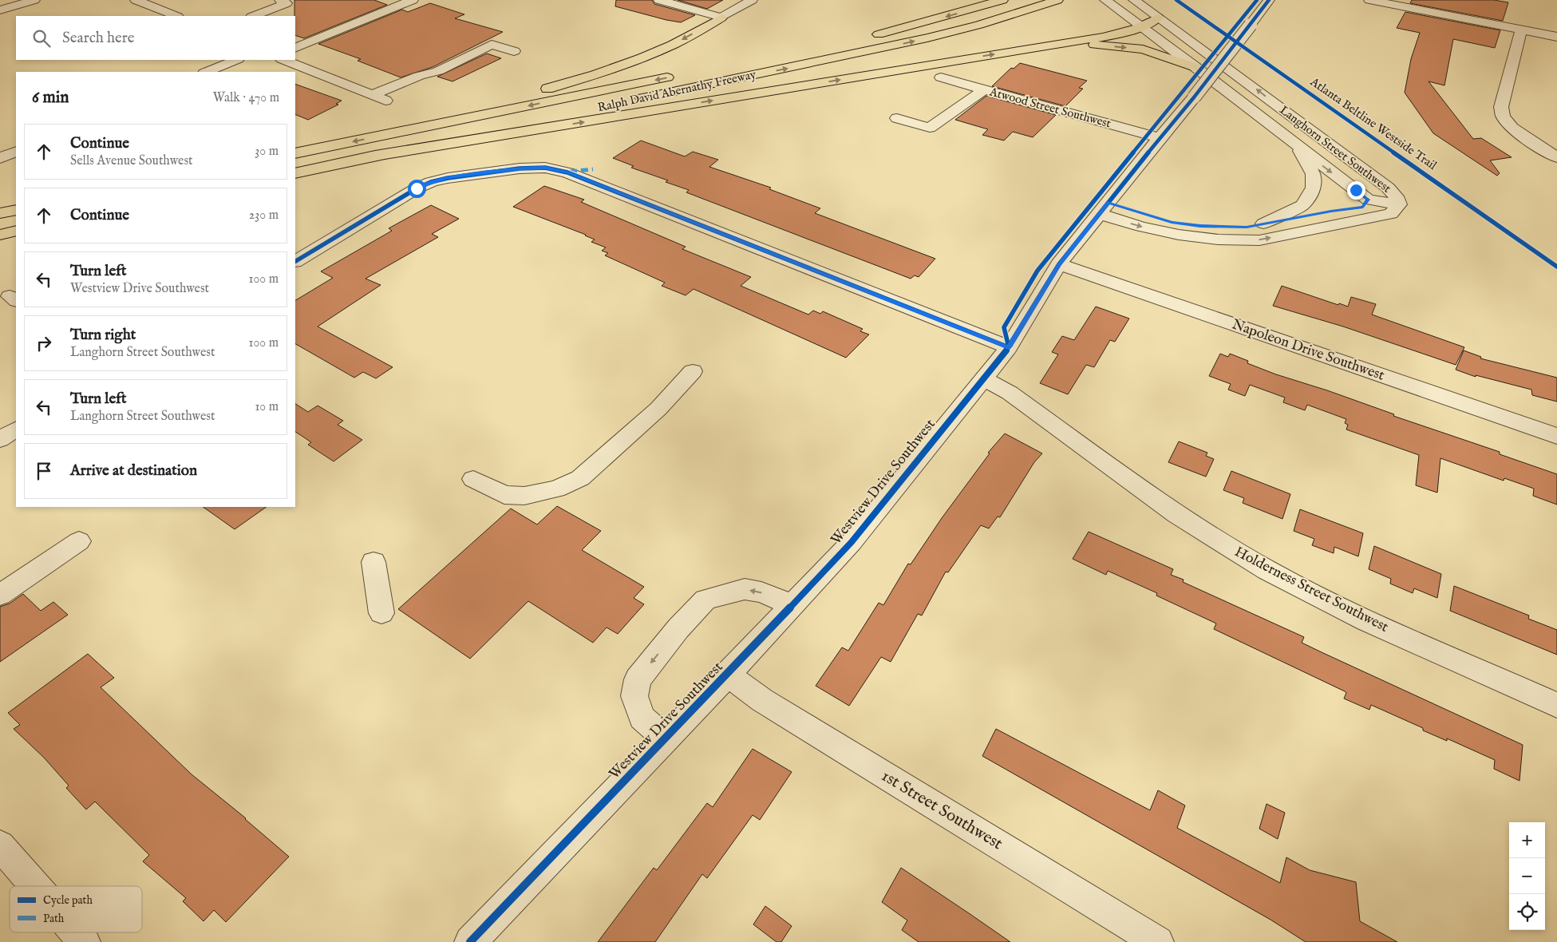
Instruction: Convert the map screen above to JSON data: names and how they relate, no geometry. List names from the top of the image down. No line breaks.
{"streets":{"highway":["Ralph David Abernathy Freeway"],"street":["Atwood Street Southwest","Langhorn Street Southwest","Napoleon Drive Southwest","Westview Drive Southwest","Holderness Street Southwest","1st Street Southwest"],"cycle path":["Atlanta Beltline Westside Trail"]},"crossings":[["Atwood Street Southwest","Westview Drive Southwest"],["Langhorn Street Southwest","Westview Drive Southwest"],["Napoleon Drive Southwest","Westview Drive Southwest"],["Westview Drive Southwest","Holderness Street Southwest"],["Westview Drive Southwest","1st Street Southwest"]],"legend":["Cycle path","Path"],"page":{"search":"Search here","heading":["6 min","Walk · 470 m"],"list":[["Continue","Sells Avenue Southwest","30 m"],["Continue","230 m"],["Turn left","Westview Drive Southwest","100 m"],["Turn right","Langhorn Street Southwest","100 m"],["Turn left","Langhorn Street Southwest","10 m"],"Arrive at destination"],"map_buttons":["+","−"]}}
